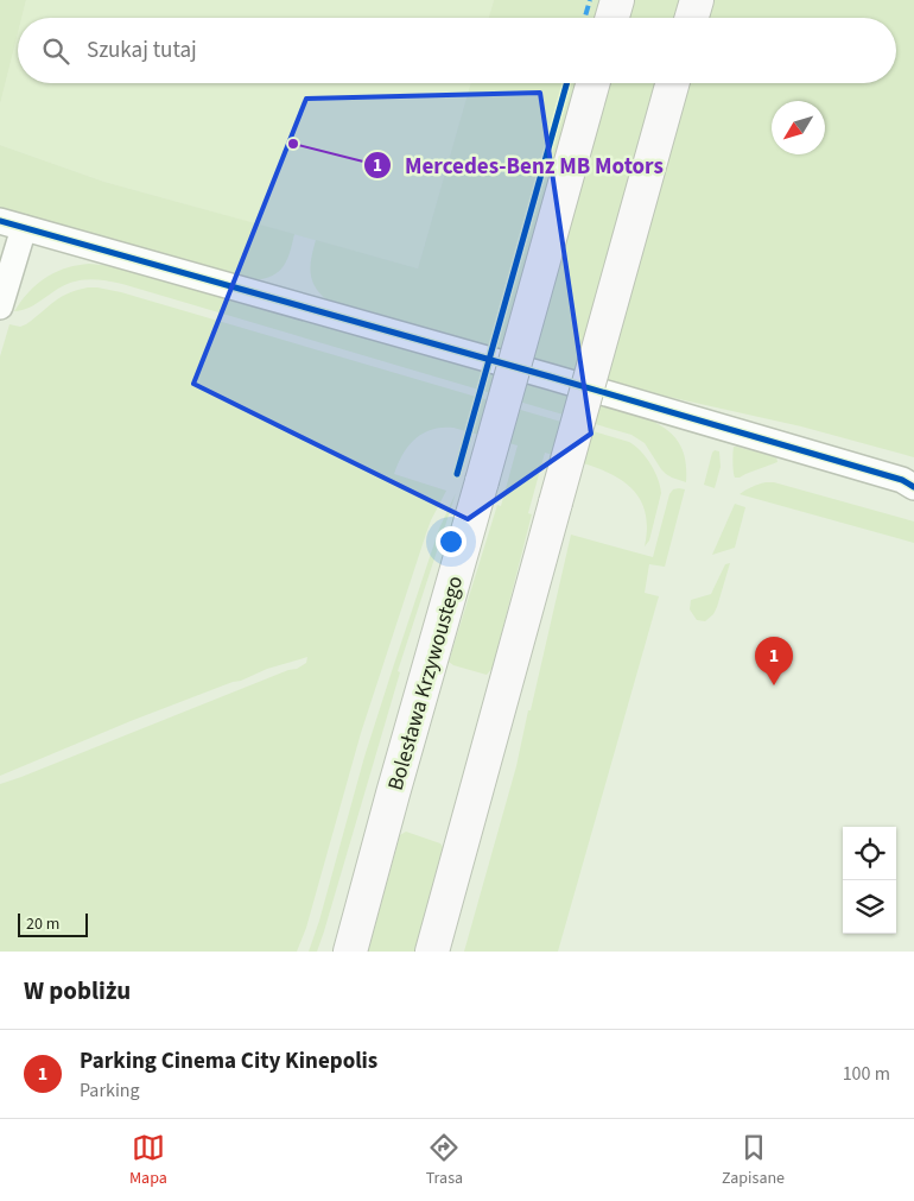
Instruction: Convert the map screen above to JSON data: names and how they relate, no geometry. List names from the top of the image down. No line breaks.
{"streets":{"main road":["Bolesława Krzywoustego"]},"places":["Mercedes-Benz MB Motors"],"scale_bar":"20 m","north":"bottom left","page":{"search":"Szukaj tutaj","pins":"1","scale":"20 m","heading":"W pobliżu","list":[{"mark":"1","name":"Parking Cinema City Kinepolis","note":"Parking","value":"100 m"}],"nav":["Mapa","Trasa","Zapisane"]}}
